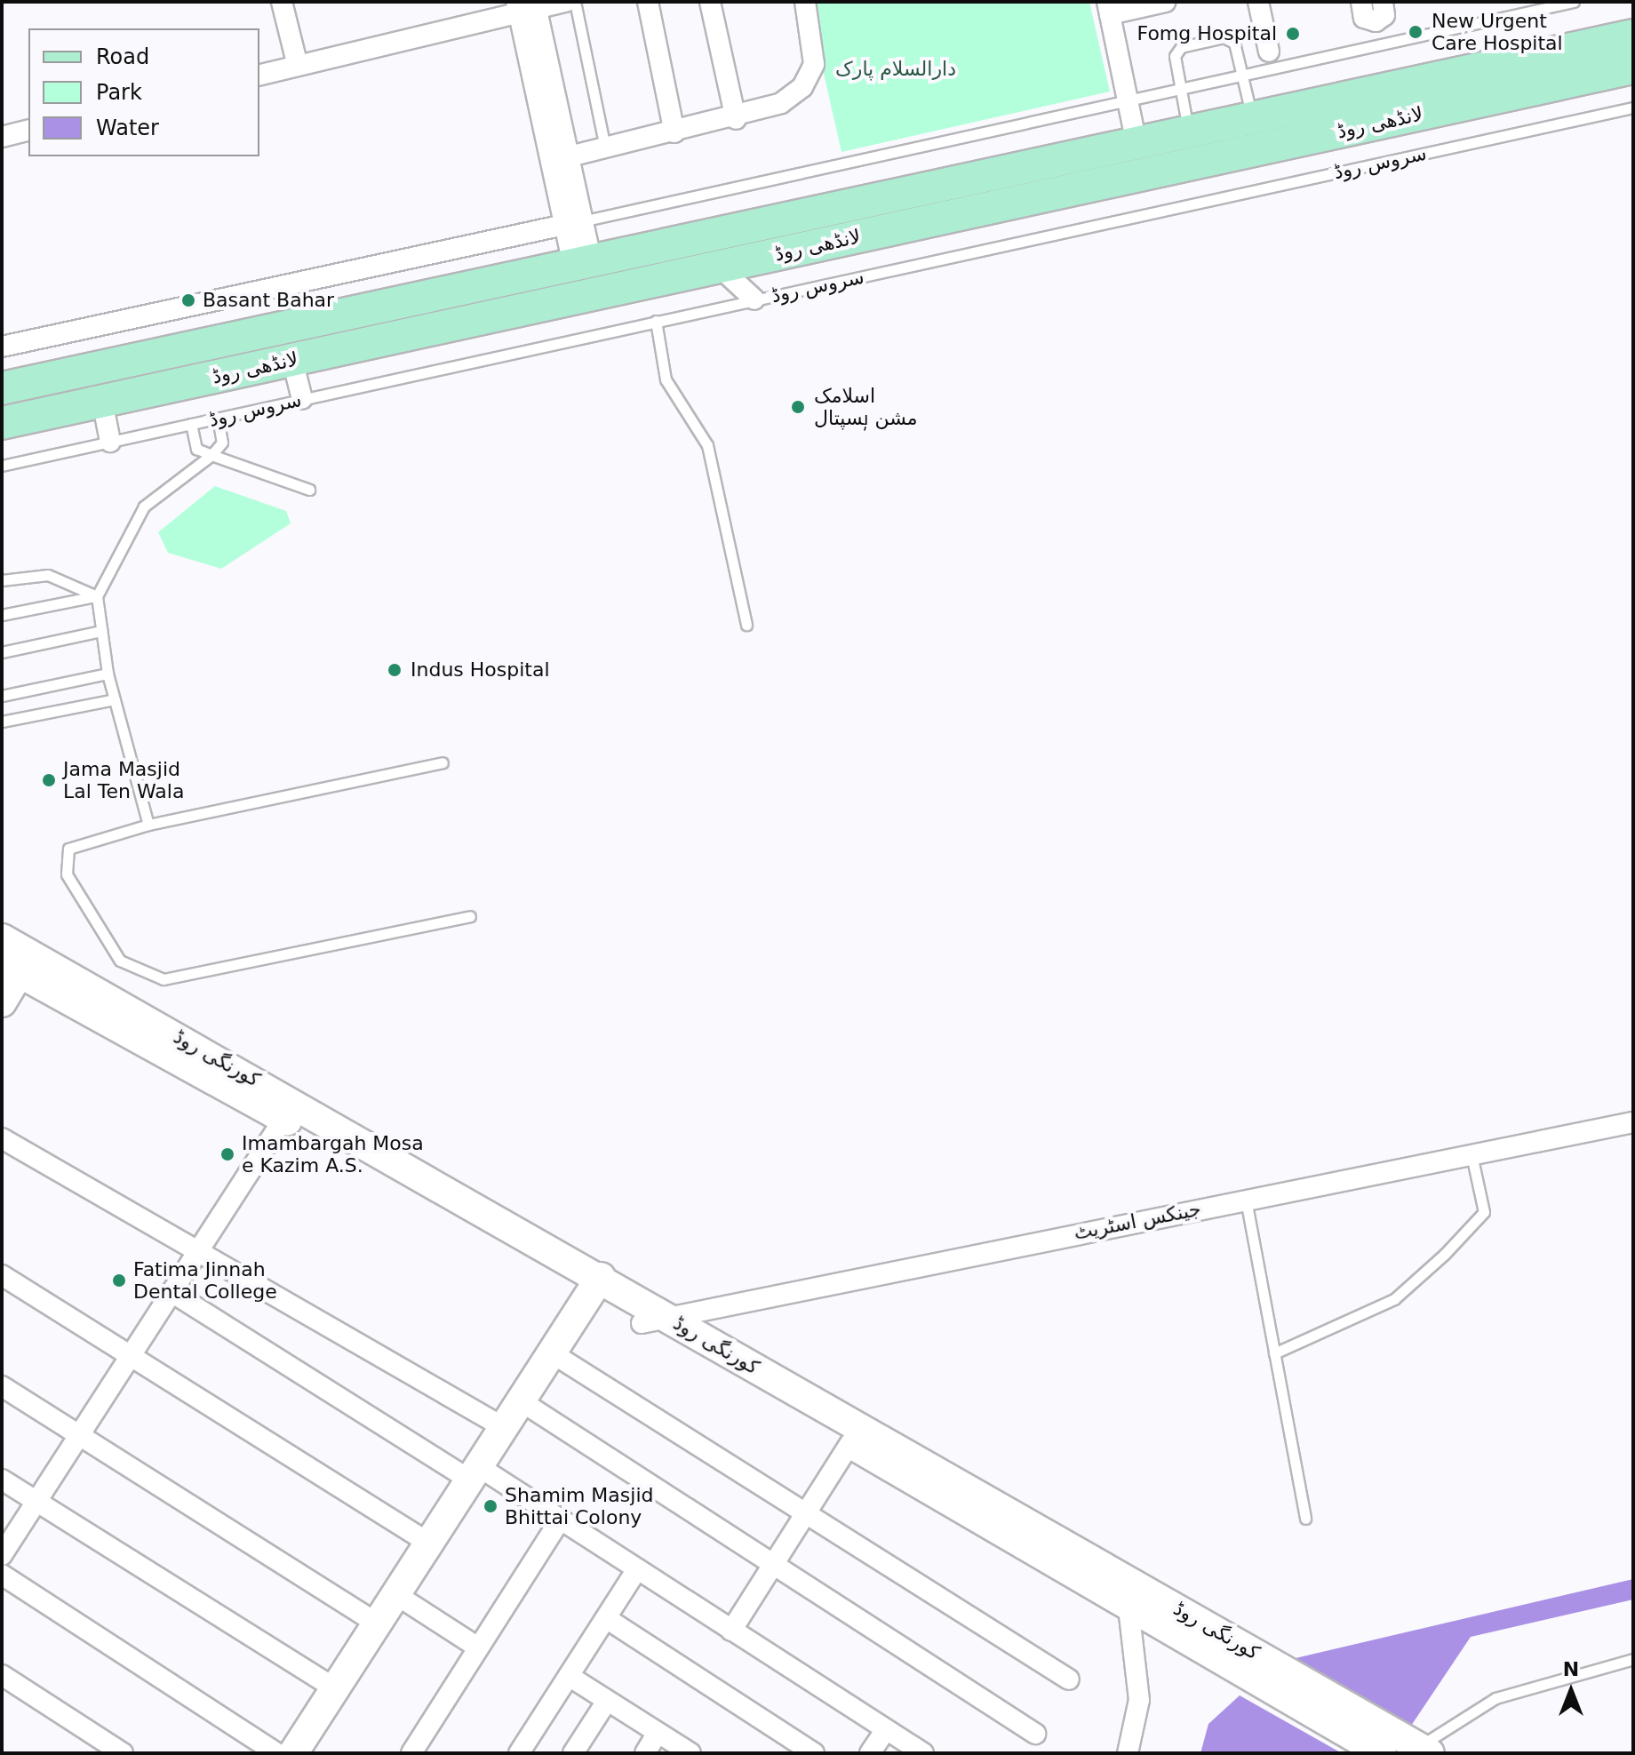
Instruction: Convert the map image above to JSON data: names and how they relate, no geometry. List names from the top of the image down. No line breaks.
{"streets":{"main road":["لانڈھی روڈ","کورنگی روڈ"],"street":["جینکس اسٹریٹ"],"lane":["سروس روڈ"]},"crossings":[["کورنگی روڈ","جینکس اسٹریٹ"]],"parks":["دارالسلام پارک"],"places":["New Urgent Care Hospital","Fomg Hospital","Basant Bahar","اسلامک مشن ہسپتال","Indus Hospital","Jama Masjid Lal Ten Wala","Imambargah Mosa e Kazim A.S.","Fatima Jinnah Dental College","Shamim Masjid Bhittai Colony"],"legend":["Road","Park","Water"],"north":"top"}
